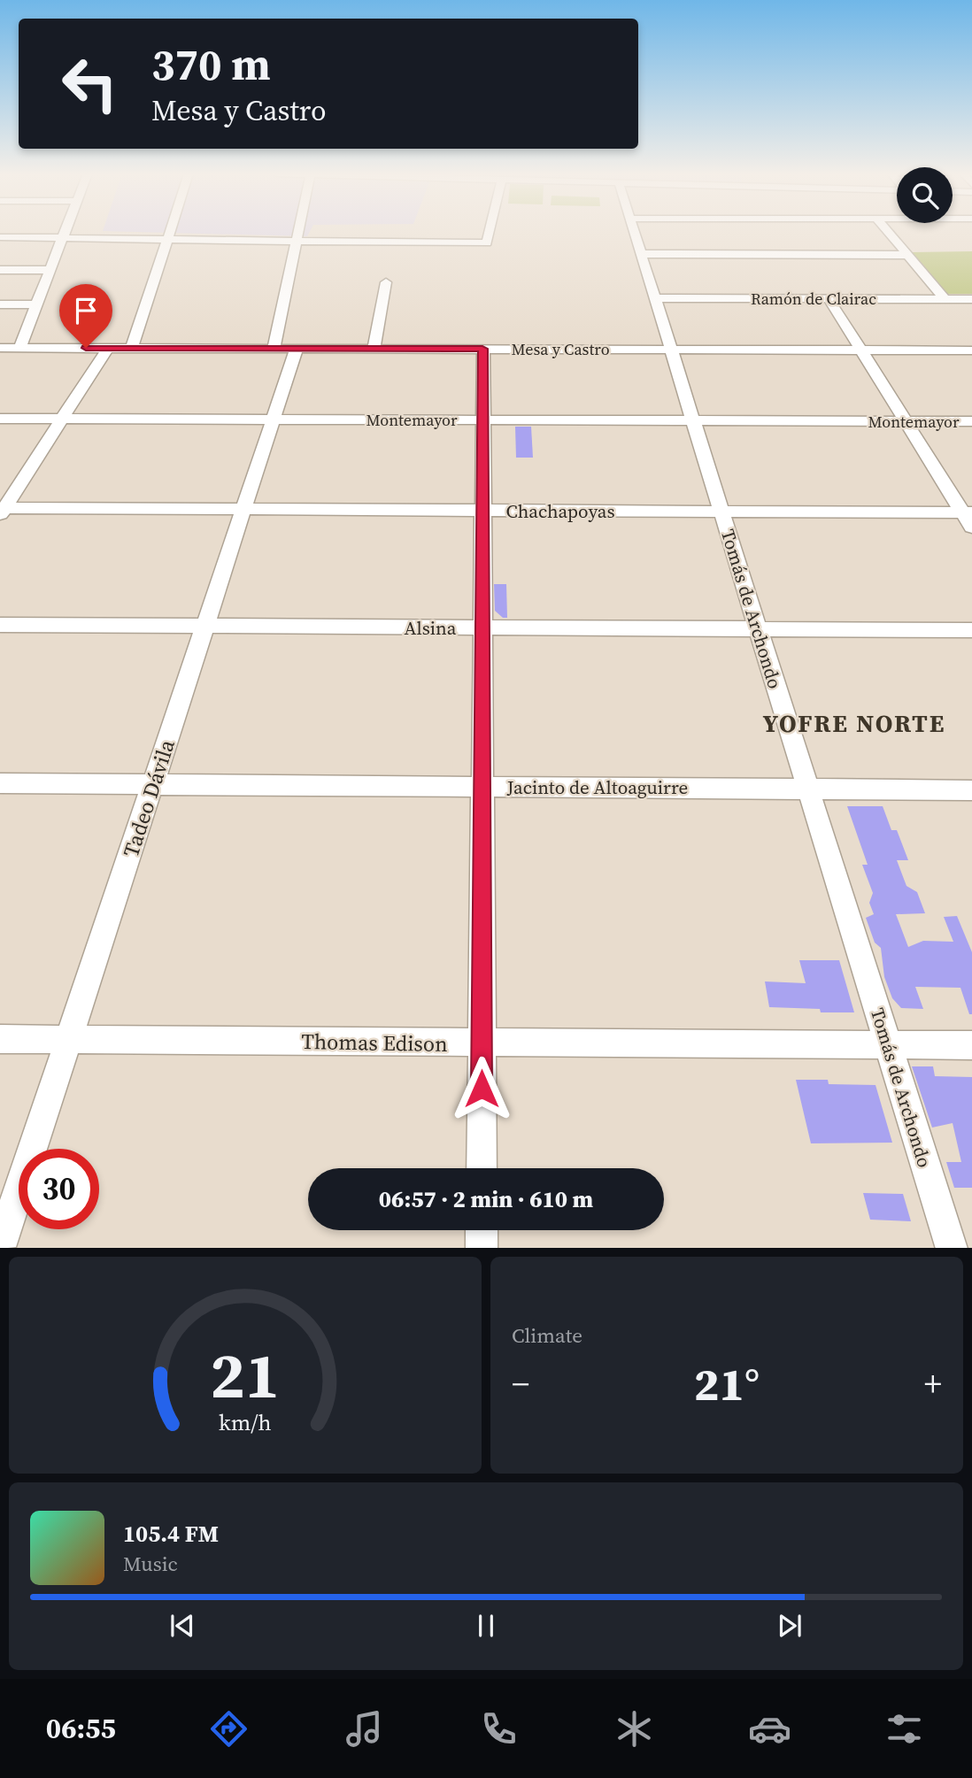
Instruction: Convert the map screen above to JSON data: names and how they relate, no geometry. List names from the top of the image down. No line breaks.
{"streets":{"street":["Ramón de Clairac","Mesa y Castro","Montemayor","Chachapoyas","Tomás de Archondo","Alsina","Jacinto de Altoaguirre","Tadeo Dávila","Thomas Edison"]},"crossings":[["Ramón de Clairac","Tomás de Archondo"],["Mesa y Castro","Tomás de Archondo"],["Mesa y Castro","Tadeo Dávila"],["Montemayor","Tomás de Archondo"],["Montemayor","Tadeo Dávila"],["Chachapoyas","Tomás de Archondo"],["Chachapoyas","Tadeo Dávila"],["Tomás de Archondo","Alsina"],["Tomás de Archondo","Jacinto de Altoaguirre"],["Tomás de Archondo","Thomas Edison"],["Alsina","Tadeo Dávila"],["Jacinto de Altoaguirre","Tadeo Dávila"],["Tadeo Dávila","Thomas Edison"]],"districts":["YOFRE NORTE"],"page":{"turn":["370 m","Mesa y Castro"],"limit":"30","trip":"06:57 · 2 min · 610 m","tile":"Climate","heat":["−","21°","+"],"song":["105.4 FM","Music"],"tabs":"06:55","gauge":["21","km/h"]}}
